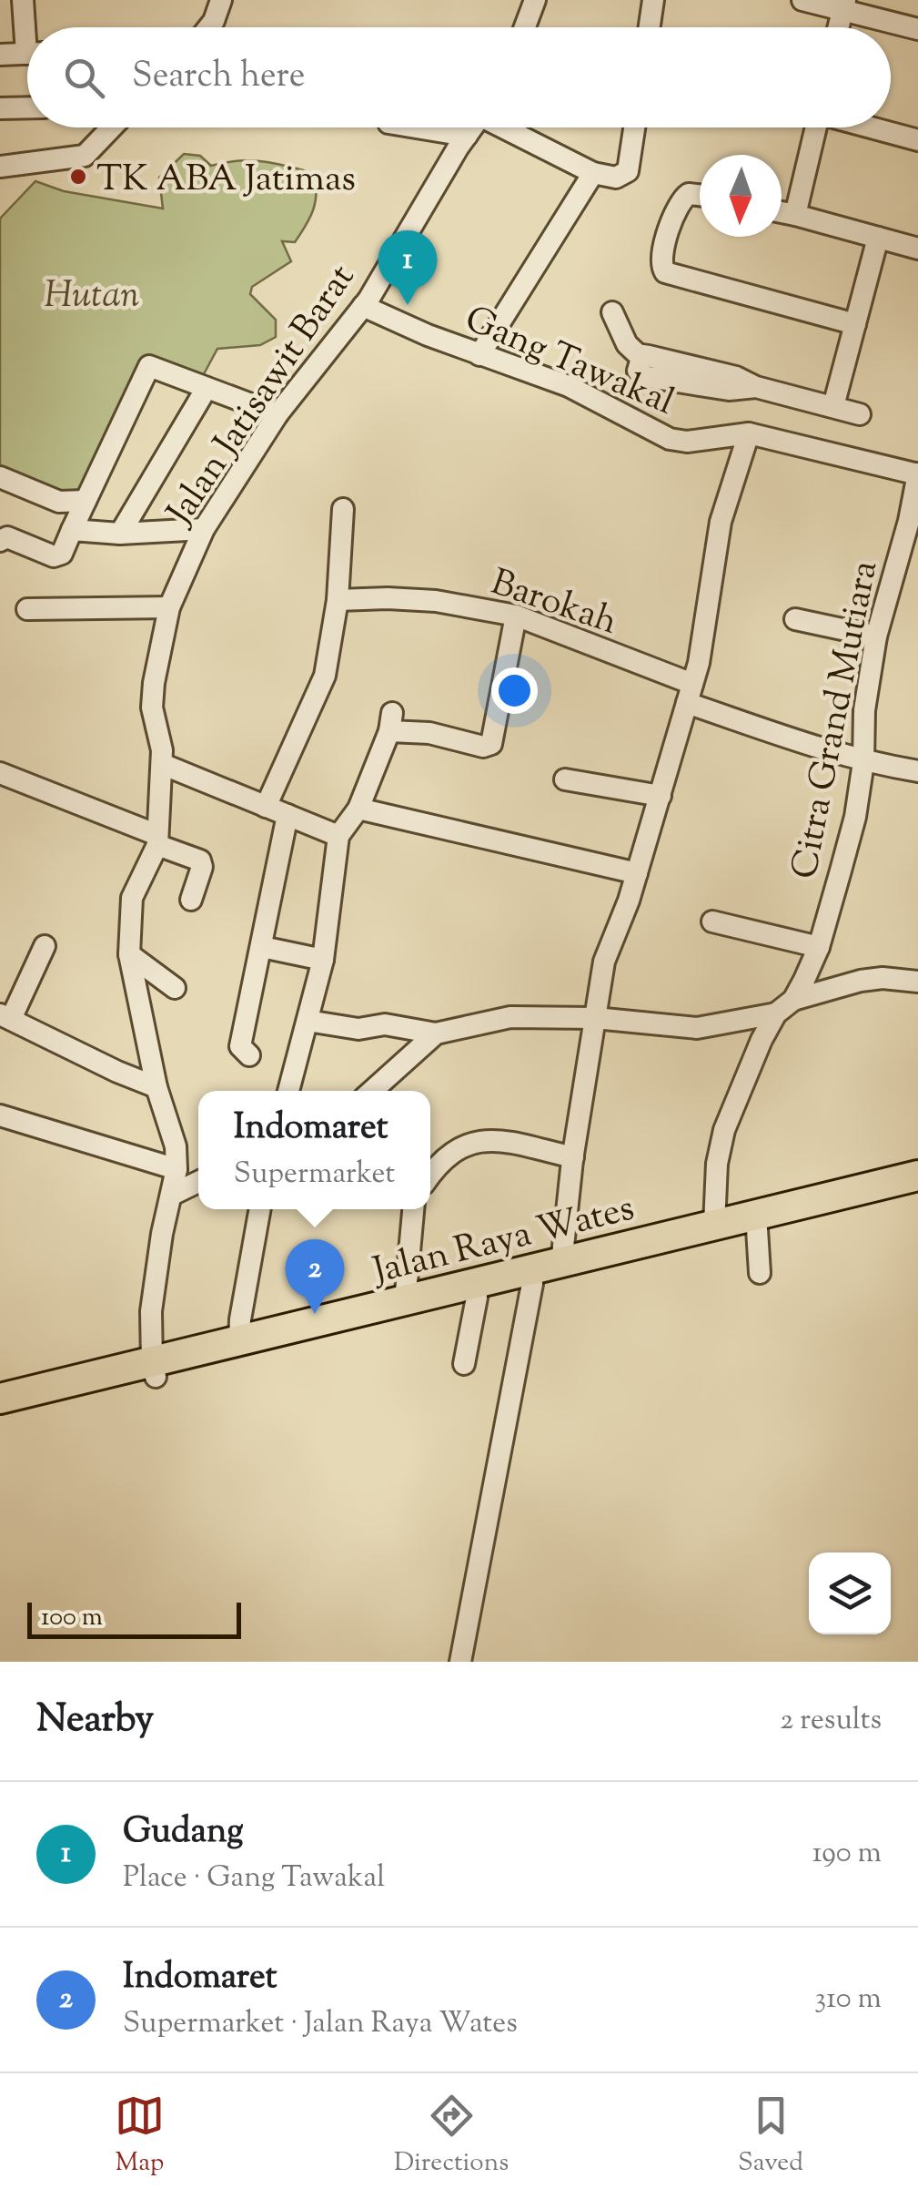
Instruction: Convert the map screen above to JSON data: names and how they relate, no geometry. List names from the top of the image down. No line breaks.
{"streets":{"highway":["Jalan Raya Wates"],"street":["Gang Tawakal","Jalan Jatisawit Barat","Barokah","Citra Grand Mutiara"]},"crossings":[["Gang Tawakal","Jalan Jatisawit Barat"],["Gang Tawakal","Citra Grand Mutiara"],["Jalan Jatisawit Barat","Jalan Raya Wates"],["Citra Grand Mutiara","Jalan Raya Wates"]],"parks":["Hutan"],"places":["TK ABA Jatimas"],"scale_bar":"100 m","north":"bottom","page":{"search":"Search here","pins":["1","2"],"popup":["Indomaret","Supermarket"],"scale":"100 m","heading":["Nearby","2 results"],"list":[{"mark":"1","name":"Gudang","note":"Place · Gang Tawakal","value":"190 m"},{"mark":"2","name":"Indomaret","note":"Supermarket · Jalan Raya Wates","value":"310 m"}],"nav":["Map","Directions","Saved"]}}
